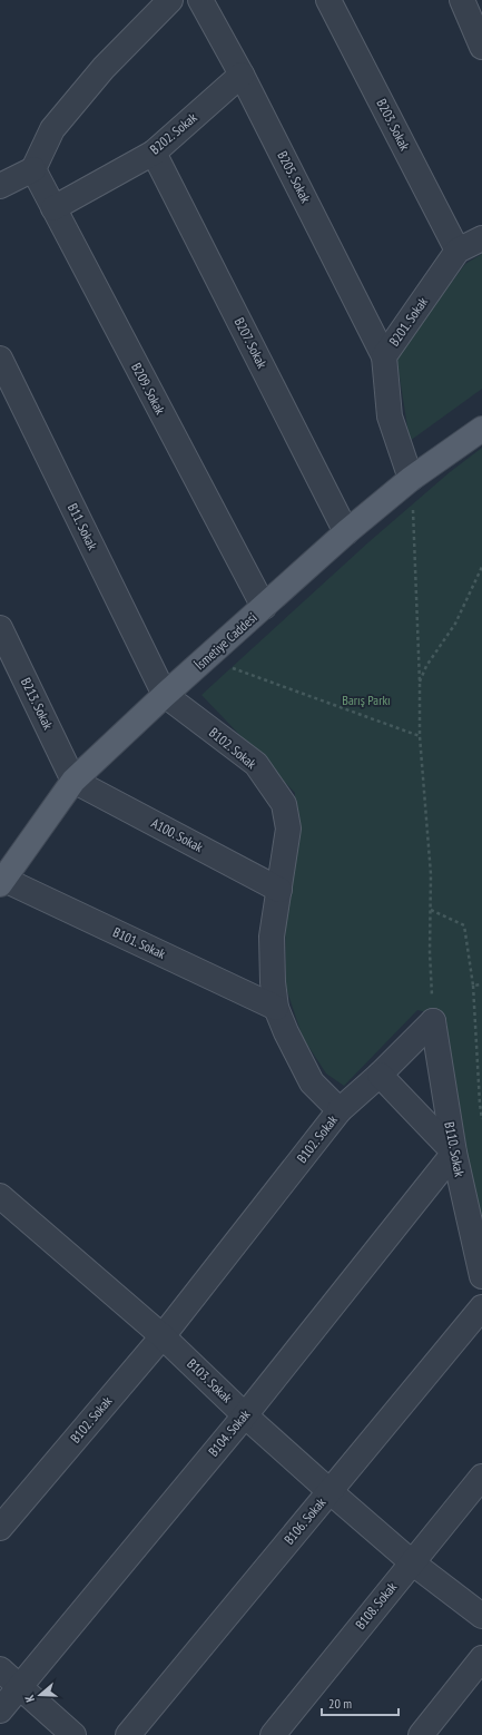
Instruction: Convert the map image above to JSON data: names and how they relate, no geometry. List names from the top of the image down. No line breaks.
{"streets":{"main road":["İsmetiye Caddesi"],"street":["B203. Sokak","B202. Sokak","B205. Sokak","B201. Sokak","B207. Sokak","B209. Sokak","B11. Sokak","B213. Sokak","B102. Sokak","A100. Sokak","B101. Sokak","B110. Sokak","B103. Sokak","B104. Sokak","B106. Sokak","B108. Sokak"]},"crossings":[["B203. Sokak","B201. Sokak"],["B202. Sokak","B205. Sokak"],["B202. Sokak","B207. Sokak"],["B202. Sokak","B209. Sokak"],["B205. Sokak","B201. Sokak"],["B201. Sokak","İsmetiye Caddesi"],["B207. Sokak","İsmetiye Caddesi"],["B209. Sokak","İsmetiye Caddesi"],["B11. Sokak","İsmetiye Caddesi"],["B11. Sokak","B102. Sokak"],["İsmetiye Caddesi","B213. Sokak"],["İsmetiye Caddesi","B102. Sokak"],["İsmetiye Caddesi","A100. Sokak"],["İsmetiye Caddesi","B101. Sokak"],["B213. Sokak","A100. Sokak"],["B102. Sokak","A100. Sokak"],["B102. Sokak","B101. Sokak"],["B102. Sokak","B103. Sokak"],["B110. Sokak","B104. Sokak"],["B103. Sokak","B104. Sokak"],["B103. Sokak","B106. Sokak"],["B103. Sokak","B108. Sokak"]],"parks":["Barış Parkı"],"scale_bar":"20 m","north":"left"}
